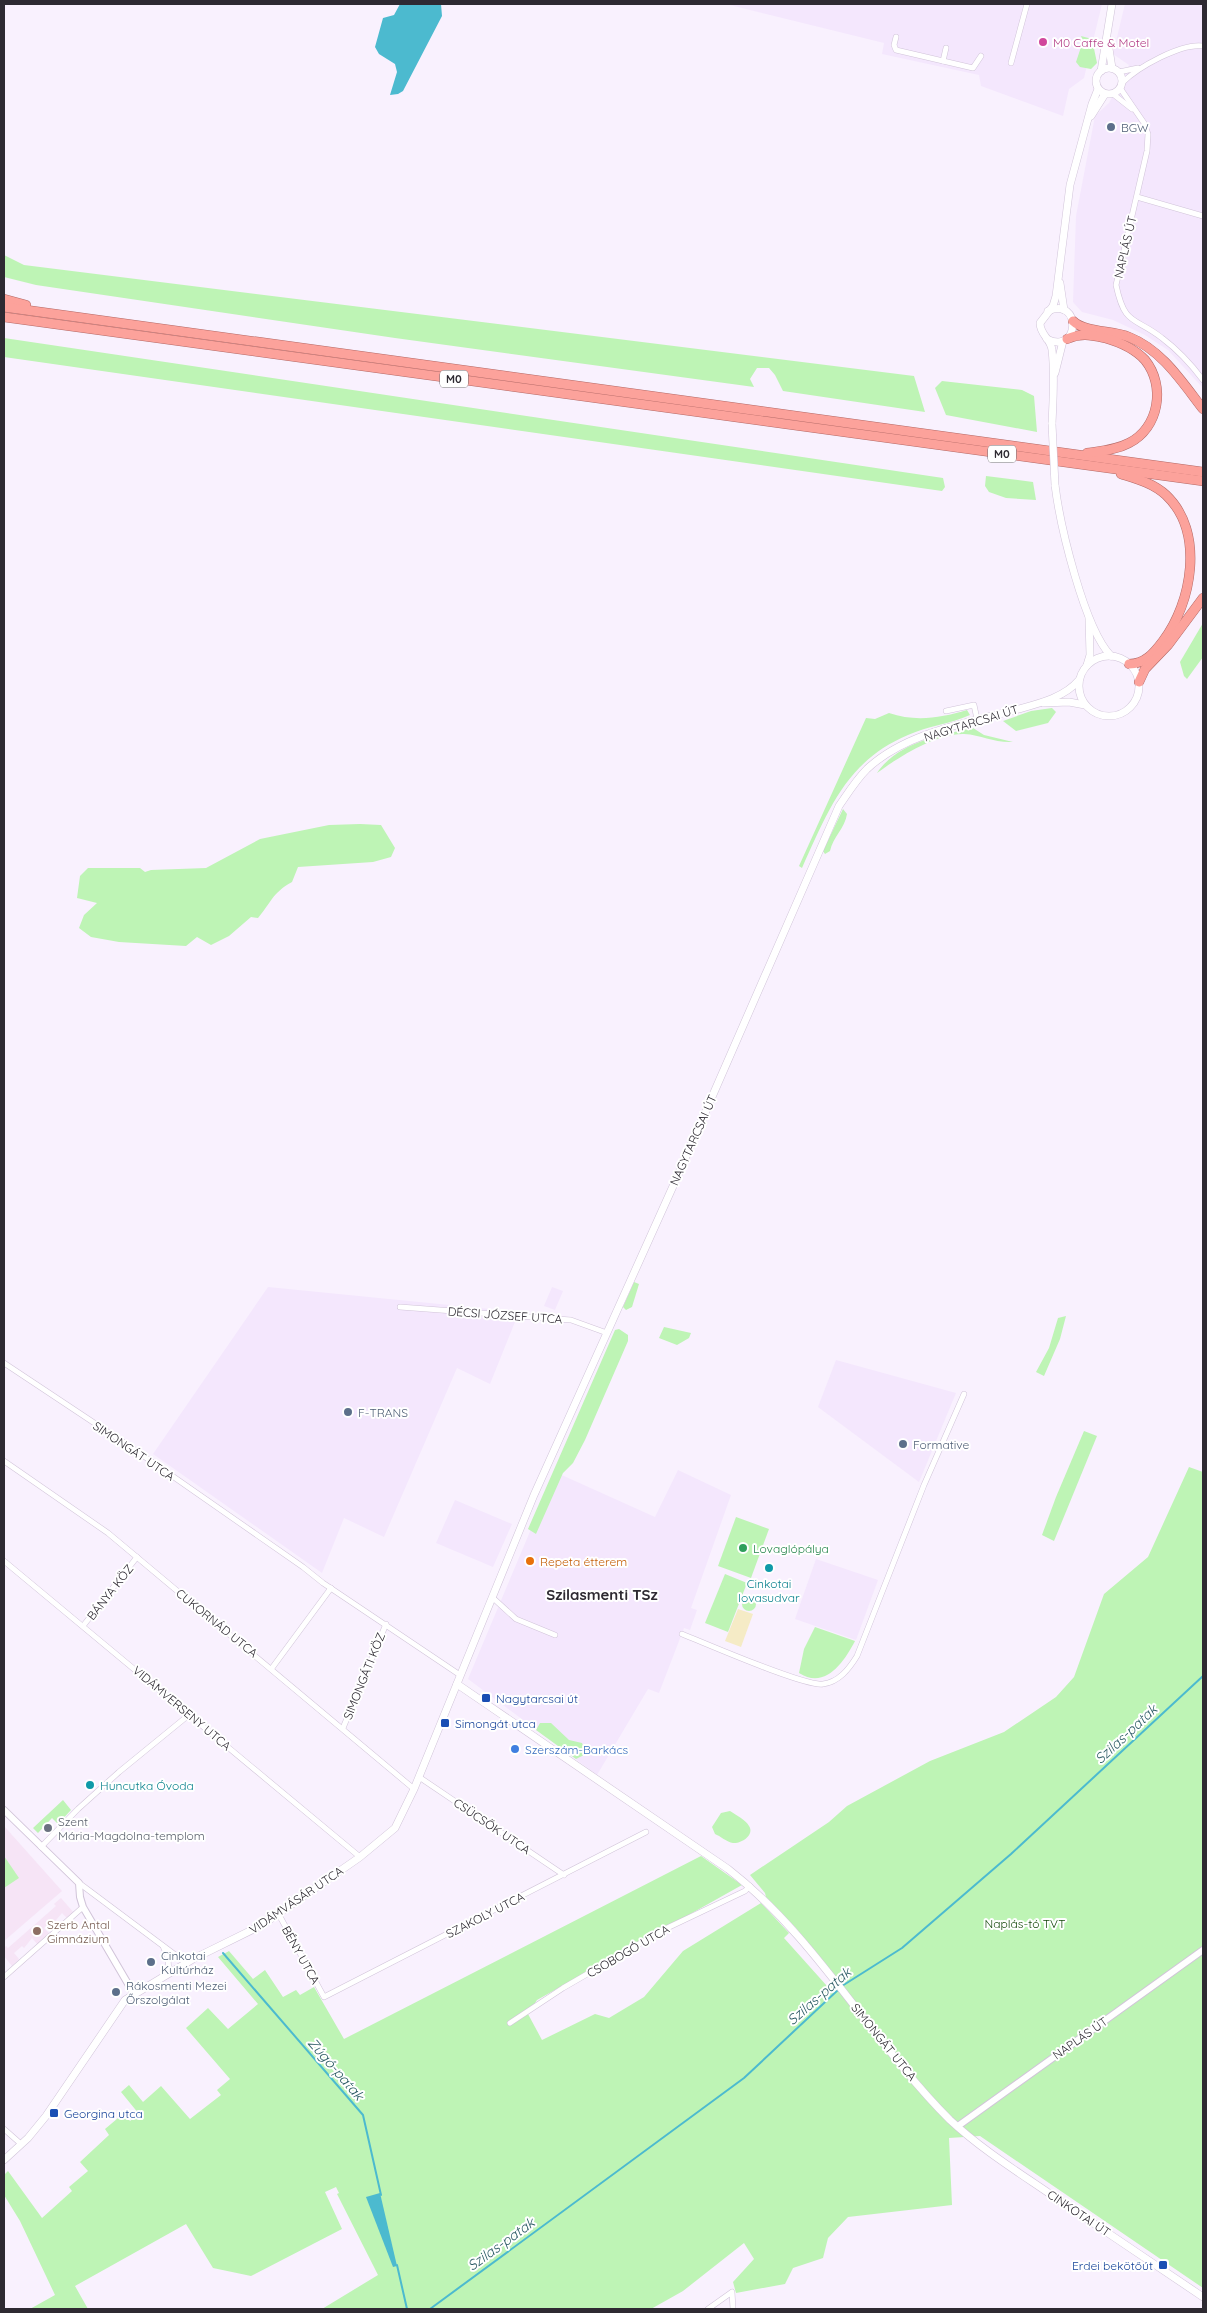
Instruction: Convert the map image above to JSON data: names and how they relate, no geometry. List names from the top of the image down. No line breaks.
{"streets":{"highway":["M0"],"main road":["NAGYTARCSAI ÚT","SIMONGÁT UTCA","VIDÁMVÁSÁR UTCA","CINKOTAI ÚT"],"street":["NAPLÁS ÚT","DÉCSI JÓZSEF UTCA","BÁNYA KÖZ","CUKORNÁD UTCA","SIMONGÁTI KÖZ","VIDÁMVERSENY UTCA","CSÜCSÖK UTCA","SZAKOLY UTCA","CSOBOGÓ UTCA","BÉNY UTCA"]},"crossings":[["NAPLÁS ÚT","NAGYTARCSAI ÚT"],["NAPLÁS ÚT","SIMONGÁT UTCA"],["NAPLÁS ÚT","CINKOTAI ÚT"],["NAGYTARCSAI ÚT","DÉCSI JÓZSEF UTCA"],["NAGYTARCSAI ÚT","SIMONGÁT UTCA"],["NAGYTARCSAI ÚT","VIDÁMVÁSÁR UTCA"],["SIMONGÁT UTCA","SIMONGÁTI KÖZ"],["SIMONGÁT UTCA","VIDÁMVÁSÁR UTCA"],["SIMONGÁT UTCA","CSOBOGÓ UTCA"],["SIMONGÁT UTCA","CINKOTAI ÚT"],["BÁNYA KÖZ","CUKORNÁD UTCA"],["BÁNYA KÖZ","VIDÁMVERSENY UTCA"],["CUKORNÁD UTCA","SIMONGÁTI KÖZ"],["CUKORNÁD UTCA","VIDÁMVÁSÁR UTCA"],["VIDÁMVERSENY UTCA","VIDÁMVÁSÁR UTCA"],["CSÜCSÖK UTCA","VIDÁMVÁSÁR UTCA"],["CSÜCSÖK UTCA","SZAKOLY UTCA"],["VIDÁMVÁSÁR UTCA","BÉNY UTCA"],["SZAKOLY UTCA","BÉNY UTCA"]],"districts":["Szilasmenti TSz"],"water":["Szilas-patak","Zúgó-patak"],"parks":["Naplás-tó TVT"],"places":{"other":["M0 Caffe & Motel","BGW","F-TRANS","Formative","Lovaglópálya","Repeta étterem","Cinkotai lovasudvar","Szerszám-Barkács","Huncutka Óvoda","Szent Mária-Magdolna-templom","Szerb Antal Gimnázium","Cinkotai Kultúrház","Rákosmenti Mezei Őrszolgálat"],"transit":["Nagytarcsai út","Simongát utca","Georgina utca","Erdei bekötőút"]}}
